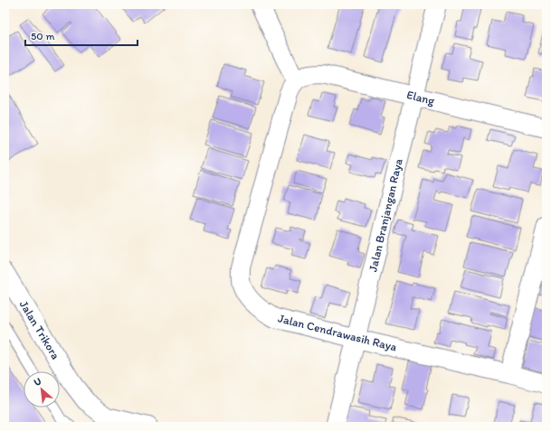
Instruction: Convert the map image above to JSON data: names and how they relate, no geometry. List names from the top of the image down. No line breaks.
{"streets":{"street":["Elang","Jalan Branjangan Raya","Jalan Trikora","Jalan Cendrawasih Raya"]},"crossings":[["Elang","Jalan Branjangan Raya"],["Elang","Jalan Cendrawasih Raya"],["Jalan Branjangan Raya","Jalan Cendrawasih Raya"]],"scale_bar":"50 m","north":"top left"}
